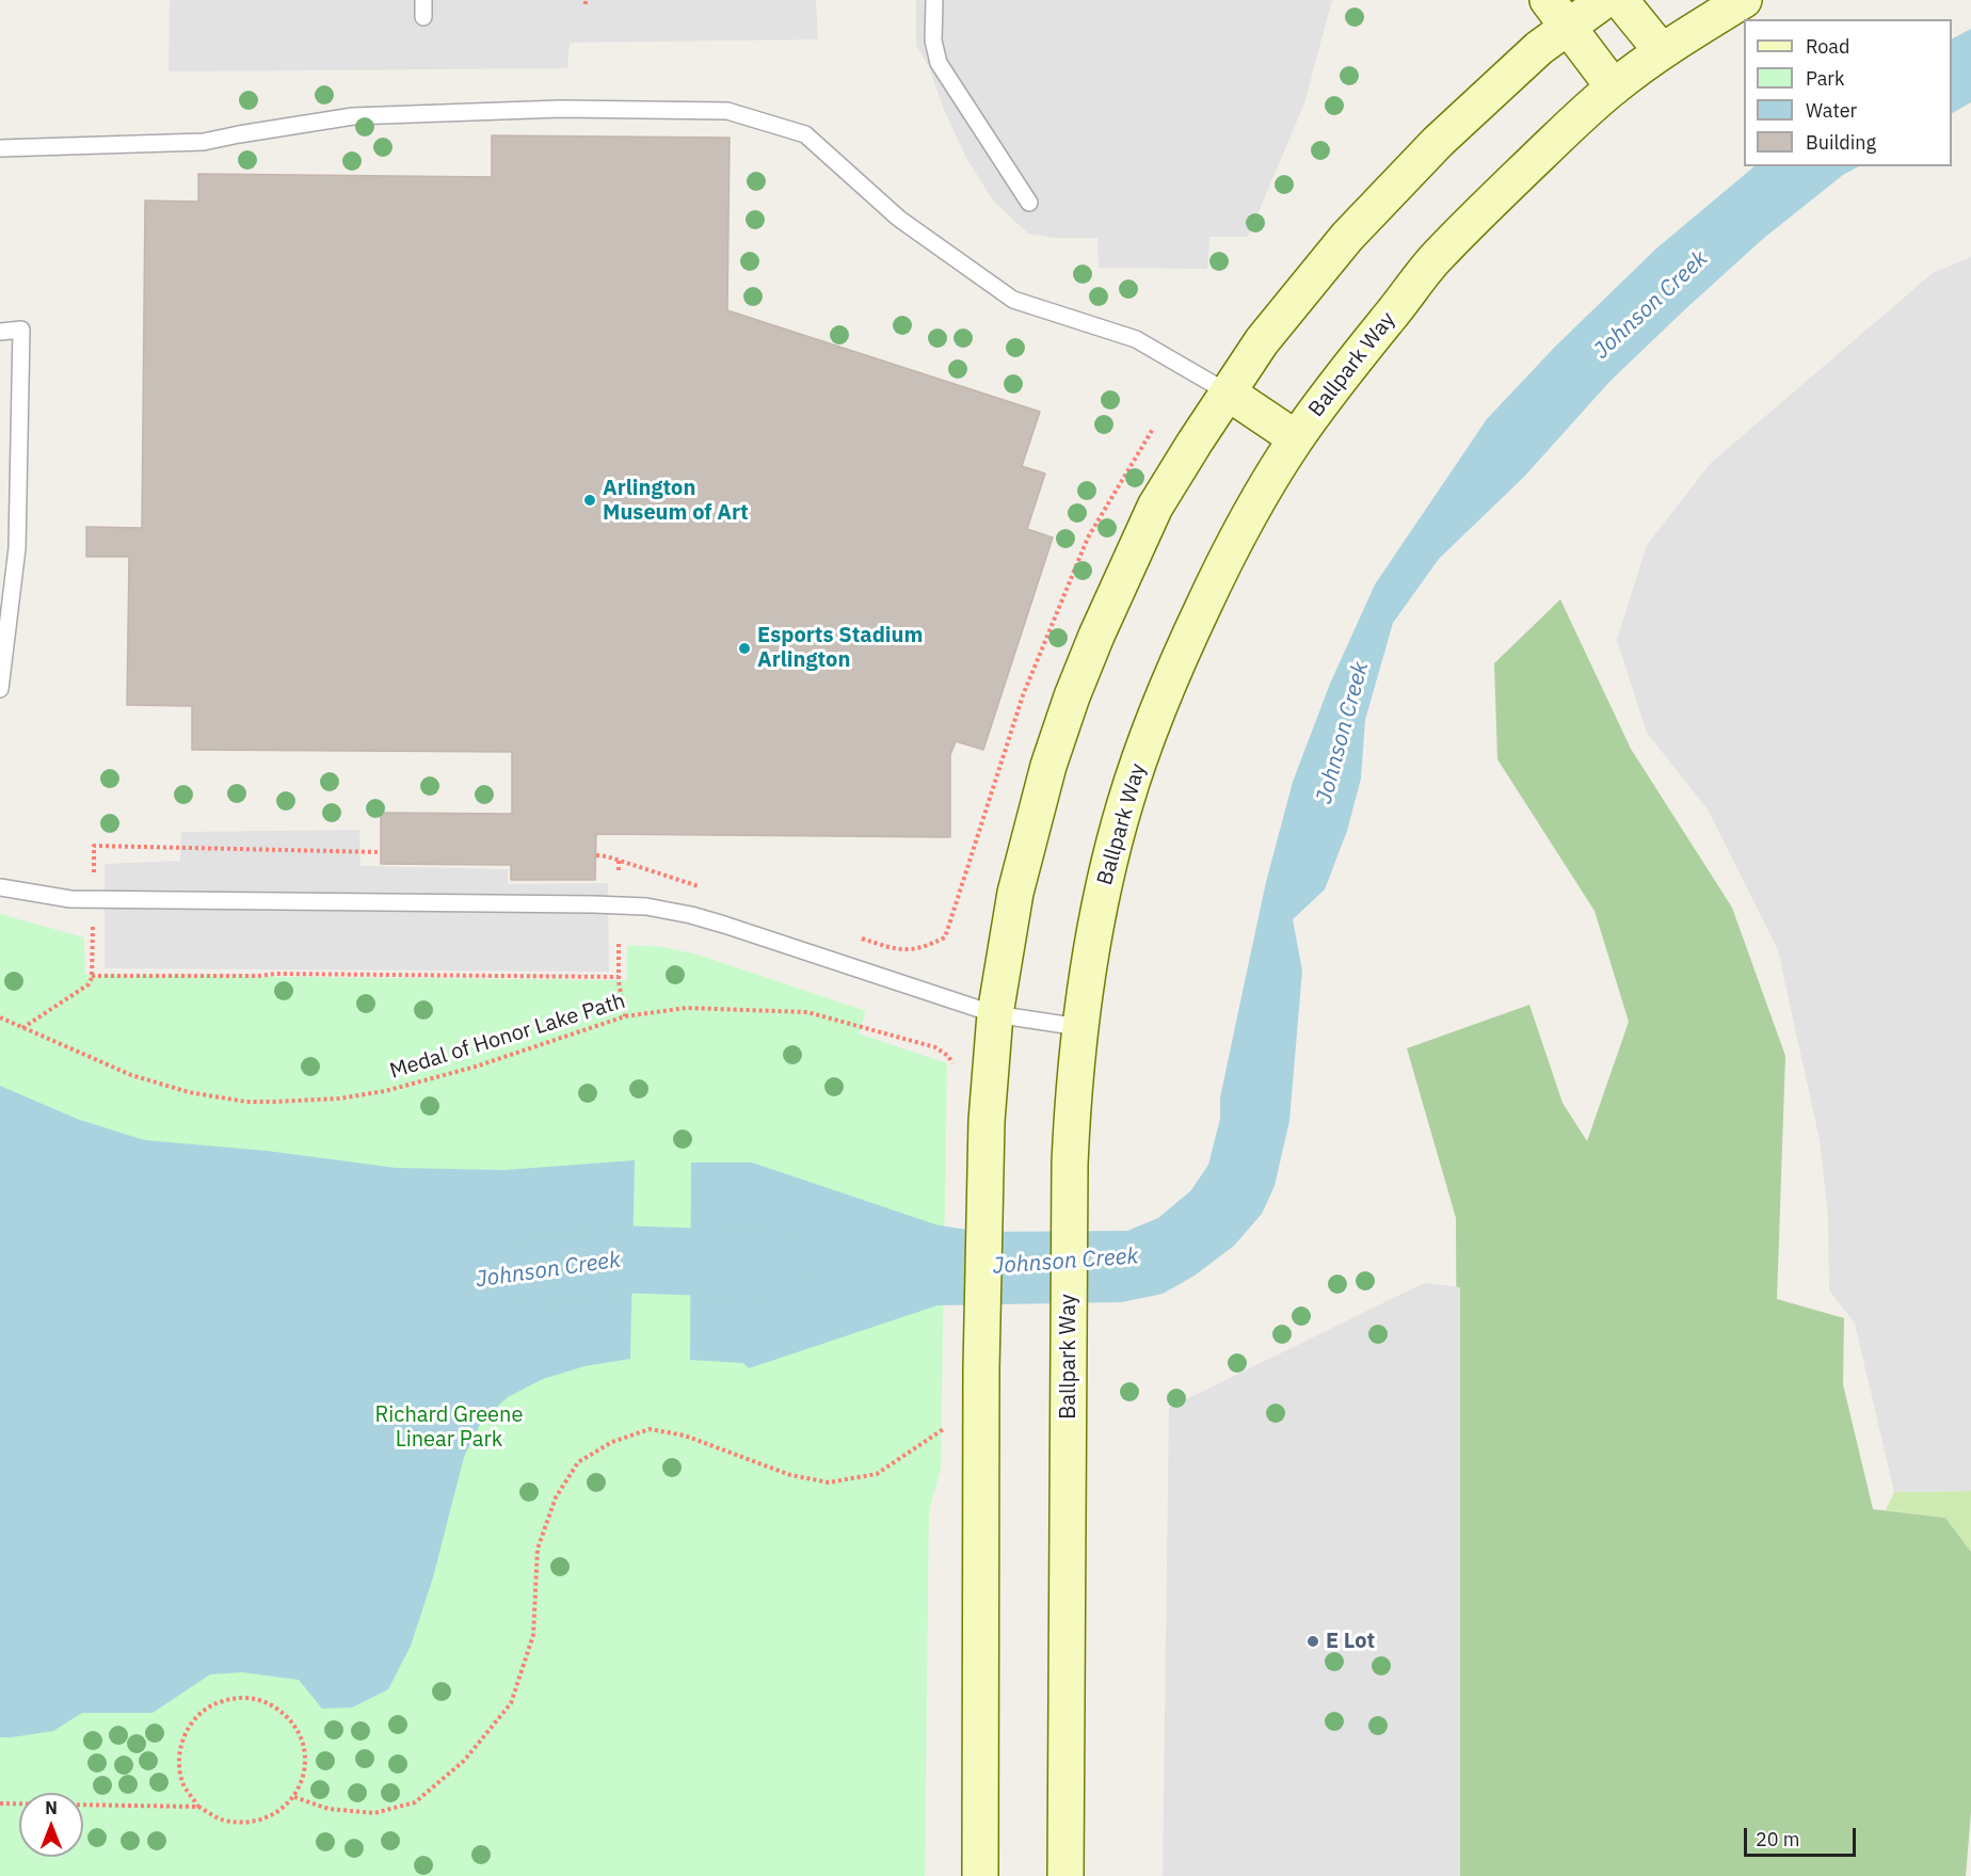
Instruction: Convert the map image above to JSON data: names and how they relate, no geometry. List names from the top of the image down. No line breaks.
{"streets":{"main road":["Ballpark Way"],"path":["Medal of Honor Lake Path"]},"water":["Johnson Creek"],"parks":["Richard Greene Linear Park"],"places":["Arlington Museum of Art","Esports Stadium Arlington","E Lot"],"legend":["Road","Park","Water","Building"],"scale_bar":"20 m","north":"top"}
